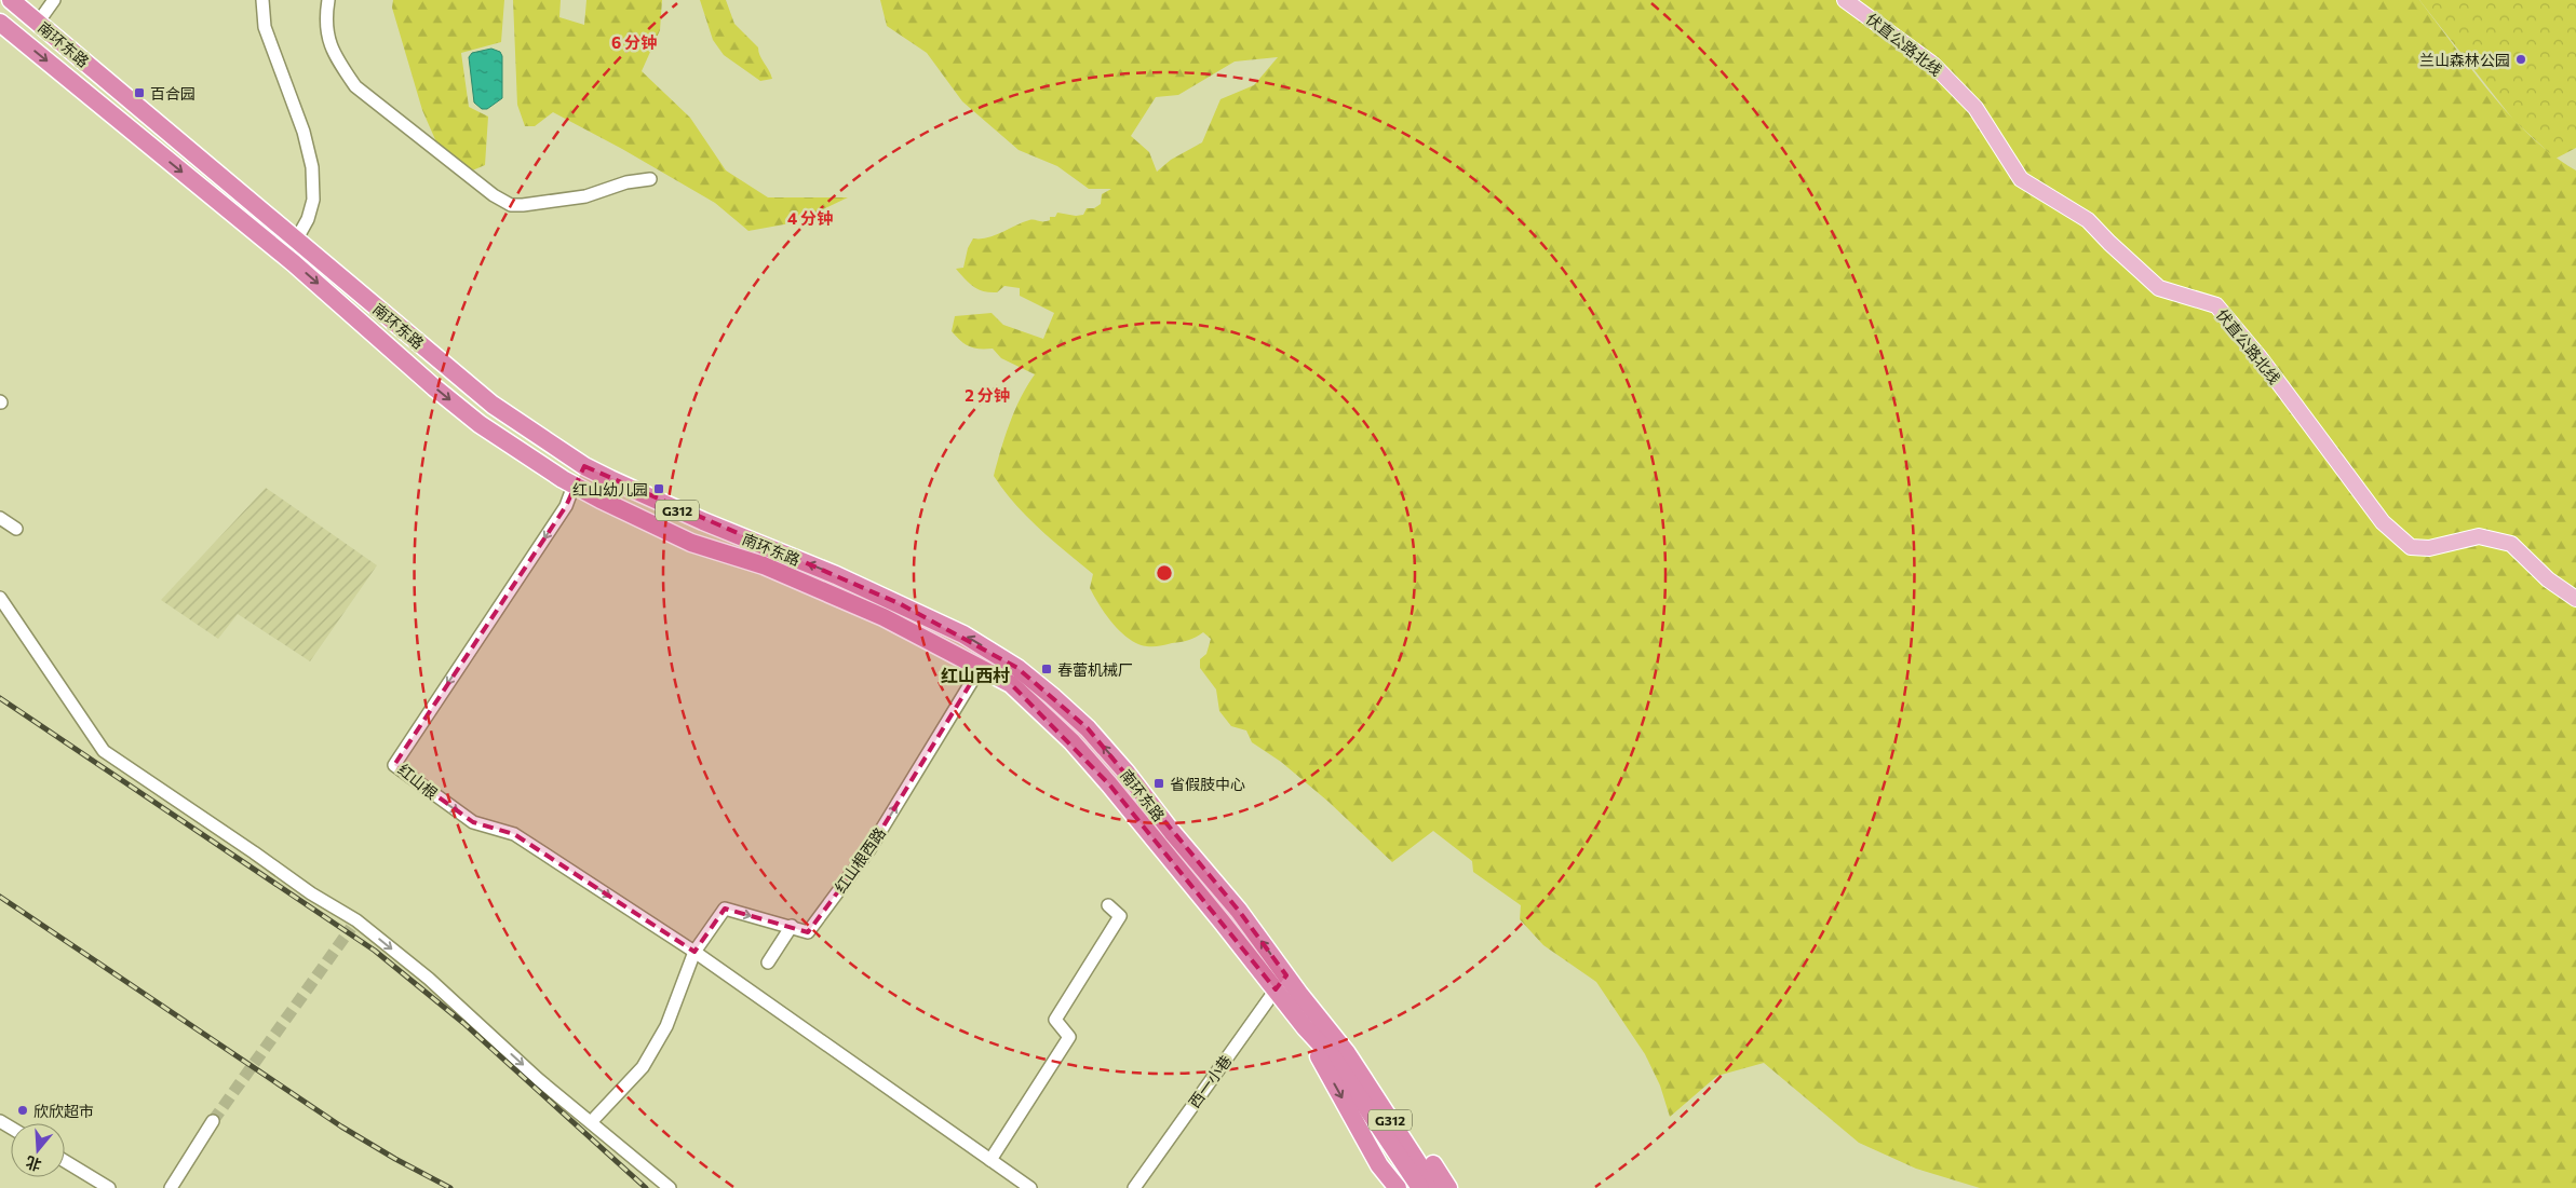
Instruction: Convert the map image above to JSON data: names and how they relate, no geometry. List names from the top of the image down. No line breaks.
{"streets":{"highway":["南环东路","G312"],"main road":["伏直公路北线"],"street":["红山根","红山根西路","西一小巷"]},"crossings":[["南环东路","红山根"],["南环东路","红山根西路"],["南环东路","西一小巷"],["红山根","红山根西路"]],"one_way":["红山根西路"],"districts":["红山西村"],"places":{"other":["兰山森林公园","欣欣超市"],"transit":["百合园","红山幼儿园","春蕾机械厂","省假肢中心"]},"north":"bottom","rings":["6 分钟","4 分钟","2 分钟"]}
